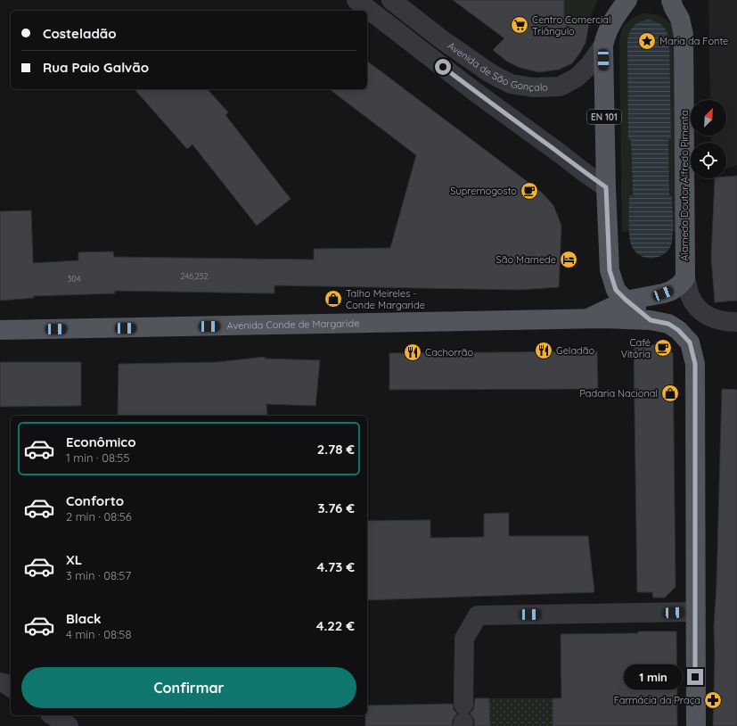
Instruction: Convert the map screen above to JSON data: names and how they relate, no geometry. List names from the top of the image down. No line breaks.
{"streets":{"main road":["EN 101","Alameda Doutor Alfredo Pimenta","Avenida Conde de Margaride"],"street":["Avenida de São Gonçalo"]},"crossings":[["Avenida de São Gonçalo","EN 101"],["EN 101","Avenida Conde de Margaride"]],"places":{"supermarket":["Centro Comercial Triângulo"],"place":["Maria da Fonte"],"cafe":["Supremogosto","Café Vitória"],"hotel":["São Mamede"],"shop":["Talho Meireles - Conde Margaride","Padaria Nacional"],"restaurant":["Geladão","Cachorrão"],"pharmacy":["Farmácia da Praça"]},"house_numbers":["246,252","304"],"north":"top right","page":{"banner":["Costeladão","Rua Paio Galvão"],"list":[{"name":"Econômico","note":"1 min · 08:55","value":"2.78 €"},{"name":"Conforto","note":"2 min · 08:56","value":"3.76 €"},{"name":"XL","note":"3 min · 08:57","value":"4.73 €"},{"name":"Black","note":"4 min · 08:58","value":"4.22 €"}],"buttons":"Confirmar","bubble":"1 min"}}
